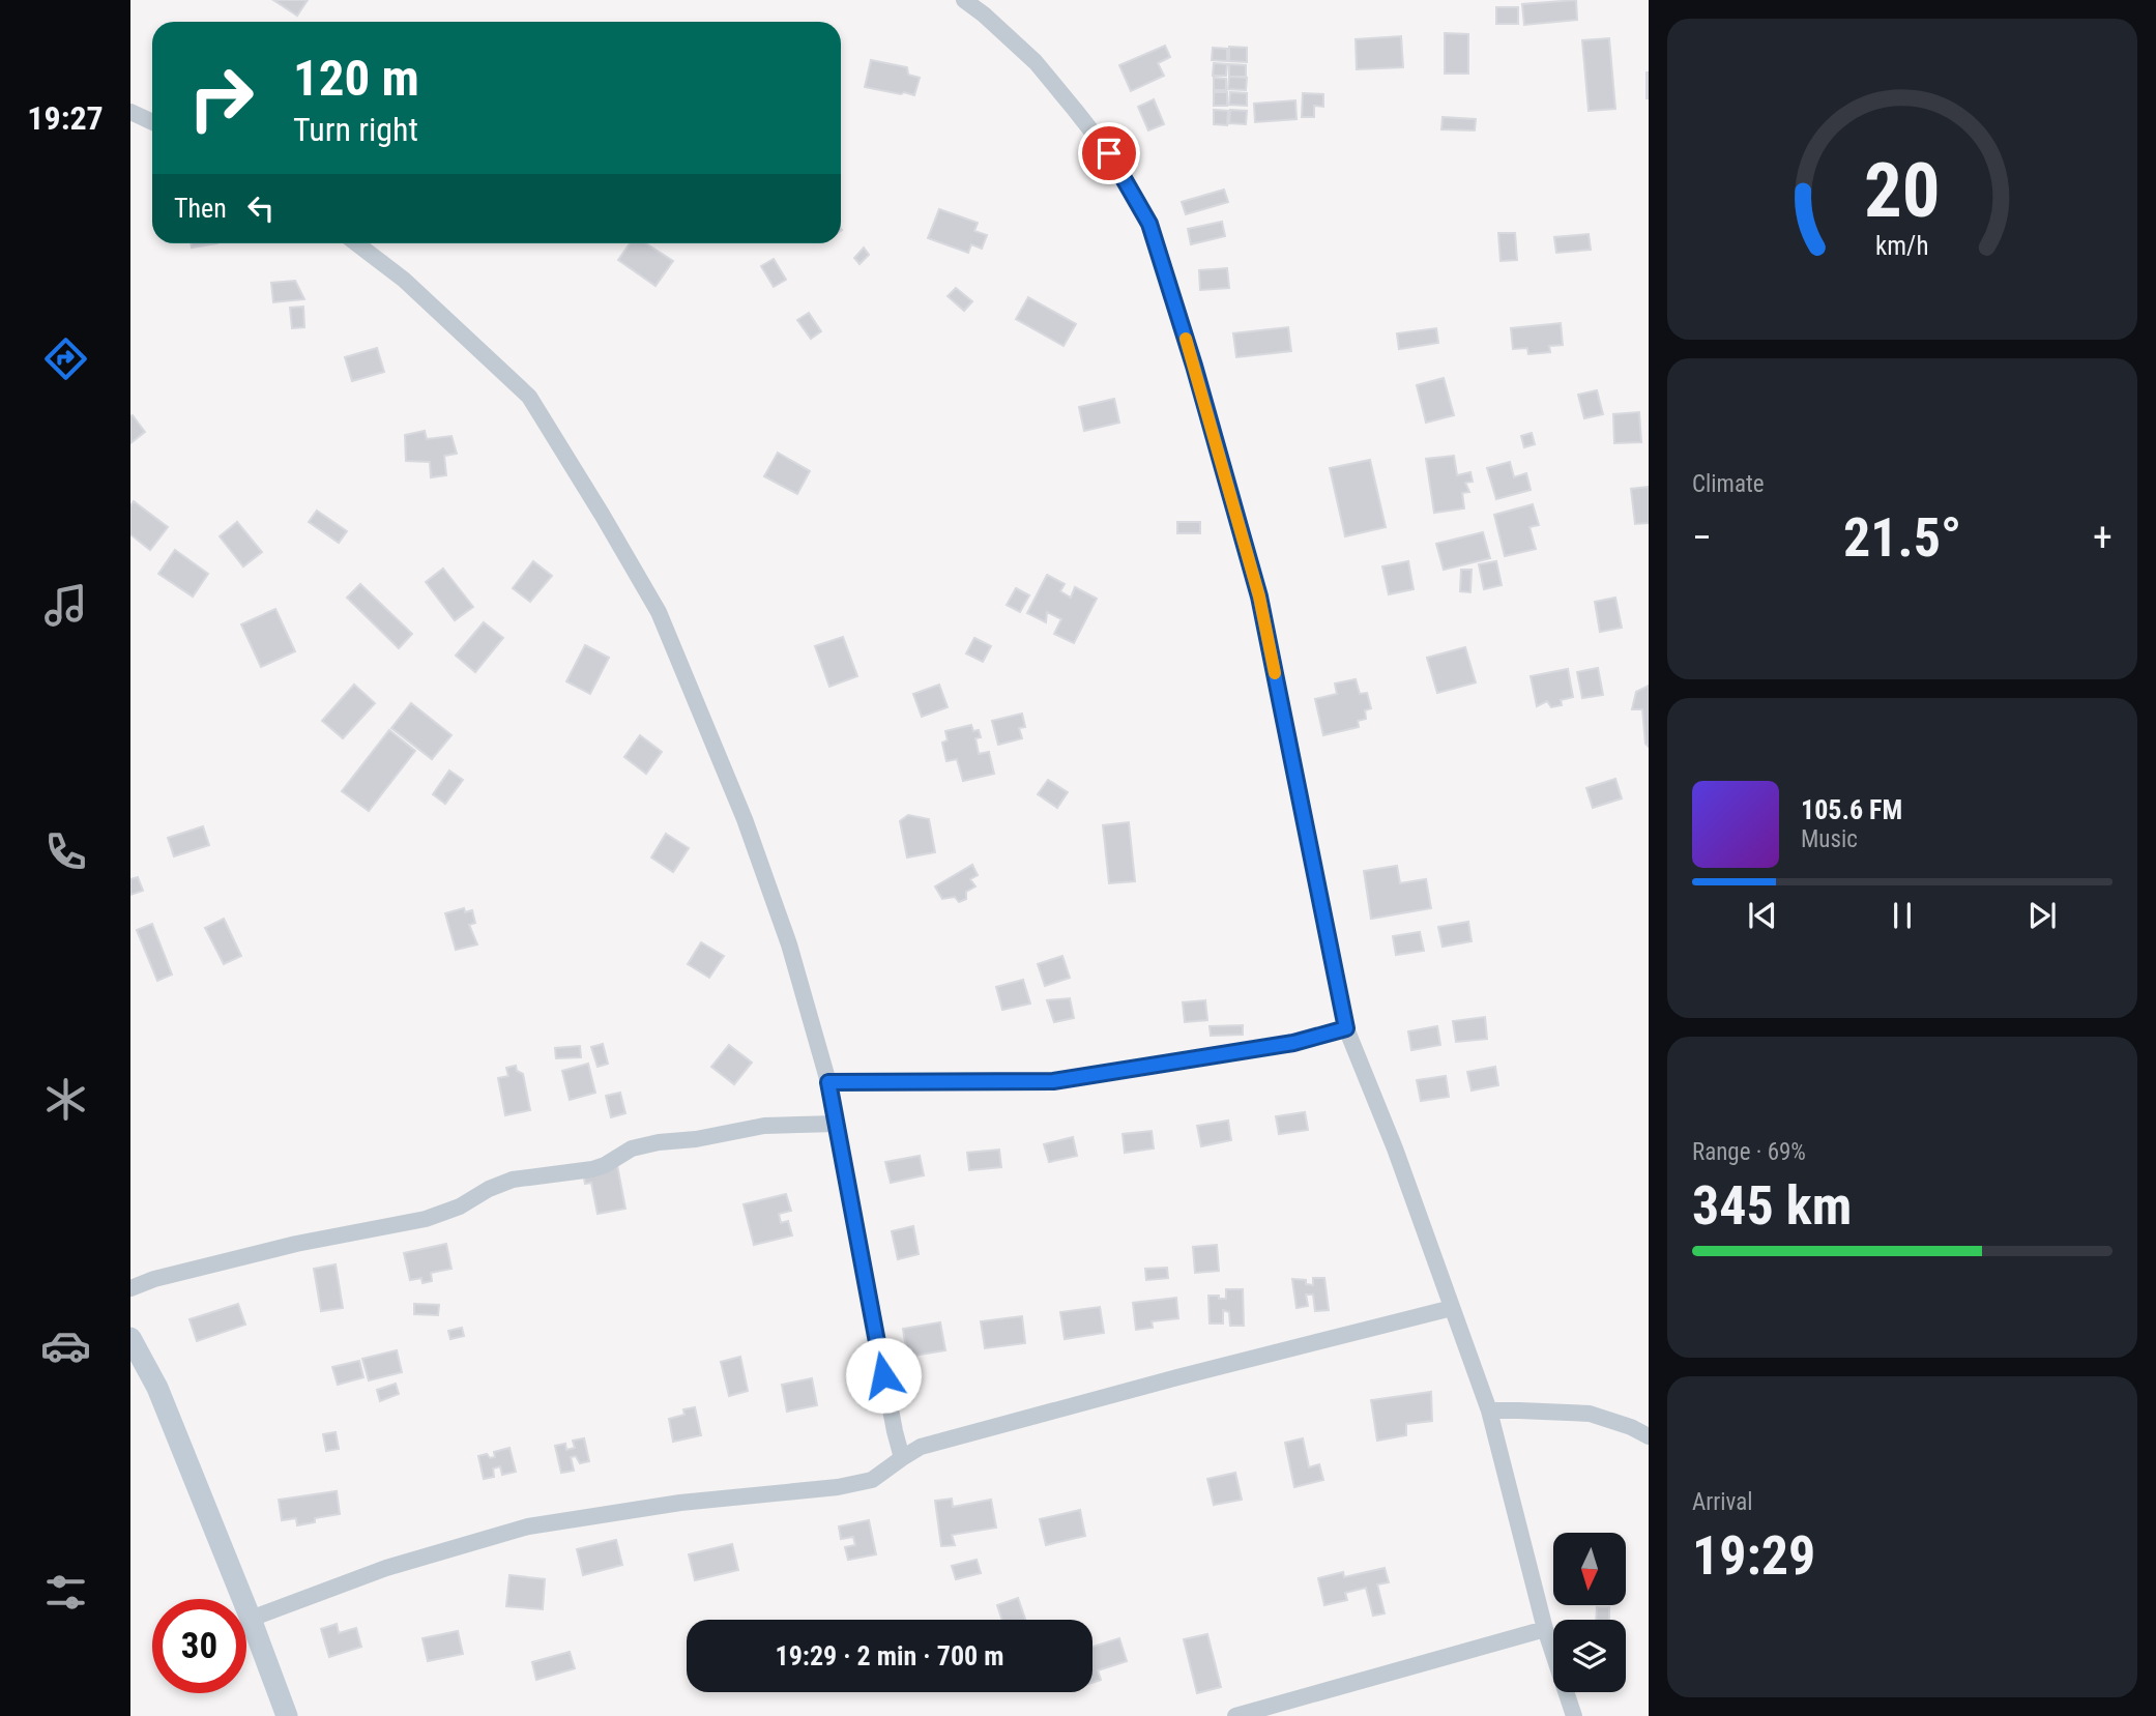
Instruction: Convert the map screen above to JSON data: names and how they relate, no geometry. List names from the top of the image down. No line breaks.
{"north":"bottom","page":{"tabs":"19:27","turn":["120 m","Turn right"],"then":"Then","tile":["Climate",["Range · 69%","345 km"],["Arrival","19:29"]],"heat":["−","21.5°","+"],"song":["105.6 FM","Music"],"limit":"30","trip":"19:29 · 2 min · 700 m","gauge":["20","km/h"]}}
